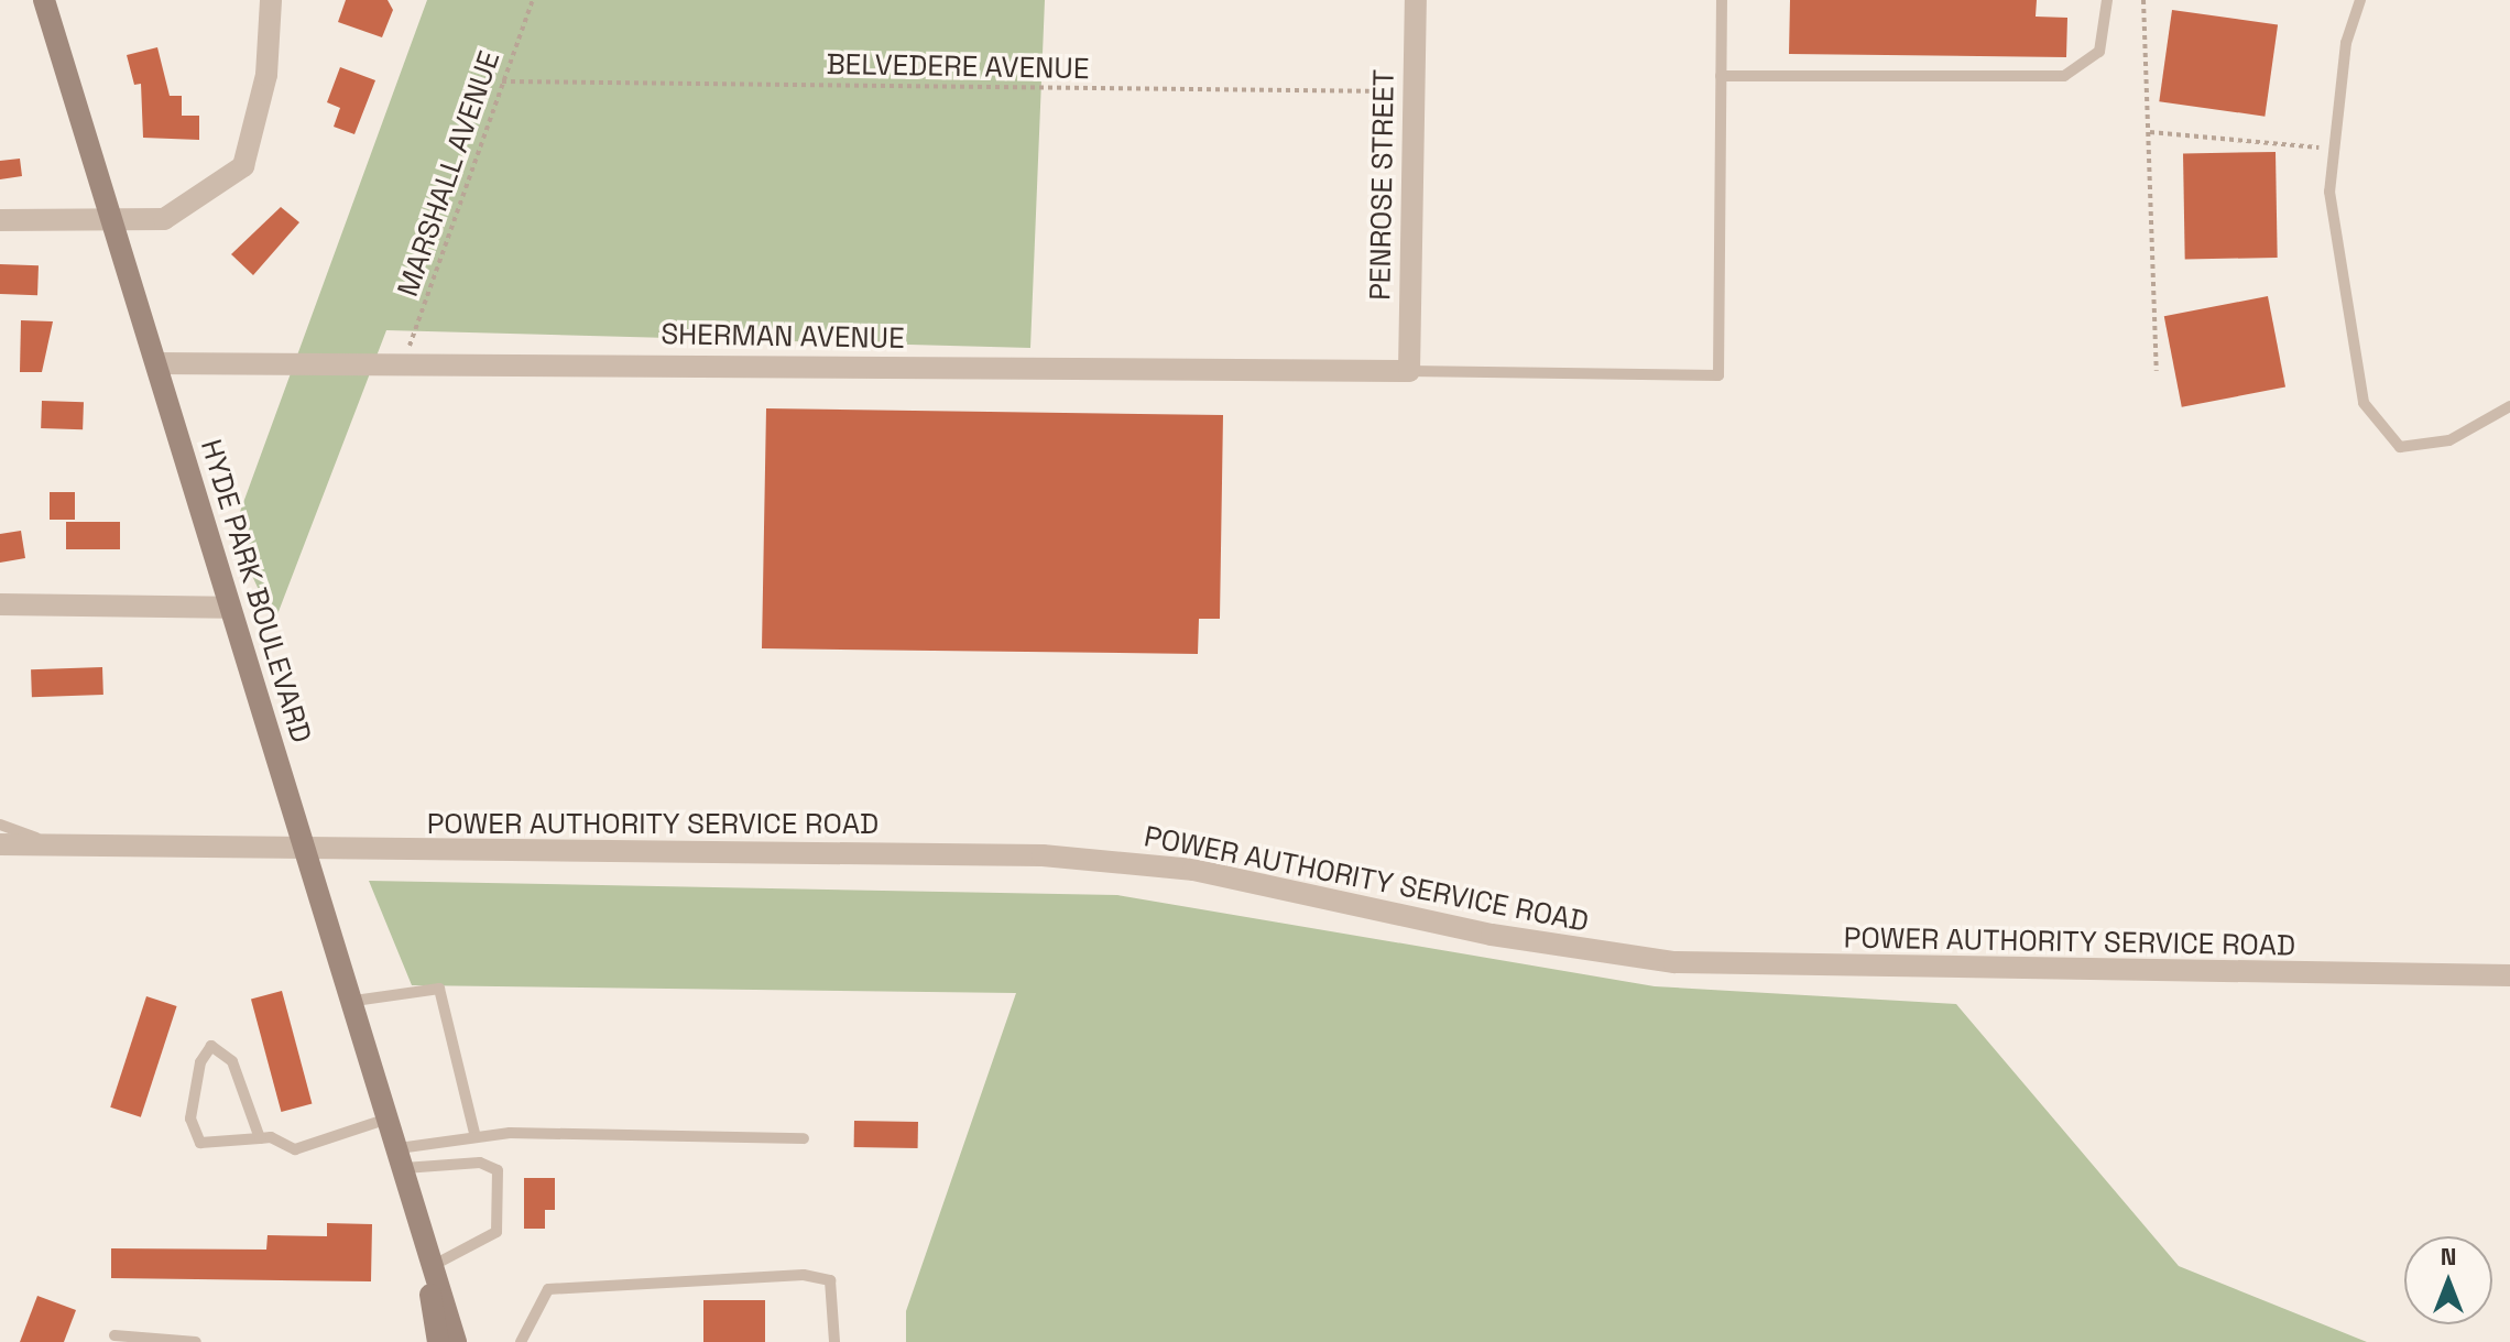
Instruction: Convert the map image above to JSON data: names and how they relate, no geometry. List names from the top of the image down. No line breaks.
{"streets":{"main road":["HYDE PARK BOULEVARD"],"street":["PENROSE STREET","SHERMAN AVENUE","POWER AUTHORITY SERVICE ROAD"],"path":["BELVEDERE AVENUE","MARSHALL AVENUE"]},"crossings":[["BELVEDERE AVENUE","MARSHALL AVENUE"],["BELVEDERE AVENUE","PENROSE STREET"],["MARSHALL AVENUE","SHERMAN AVENUE"],["PENROSE STREET","SHERMAN AVENUE"],["SHERMAN AVENUE","HYDE PARK BOULEVARD"],["HYDE PARK BOULEVARD","POWER AUTHORITY SERVICE ROAD"]],"north":"top"}
